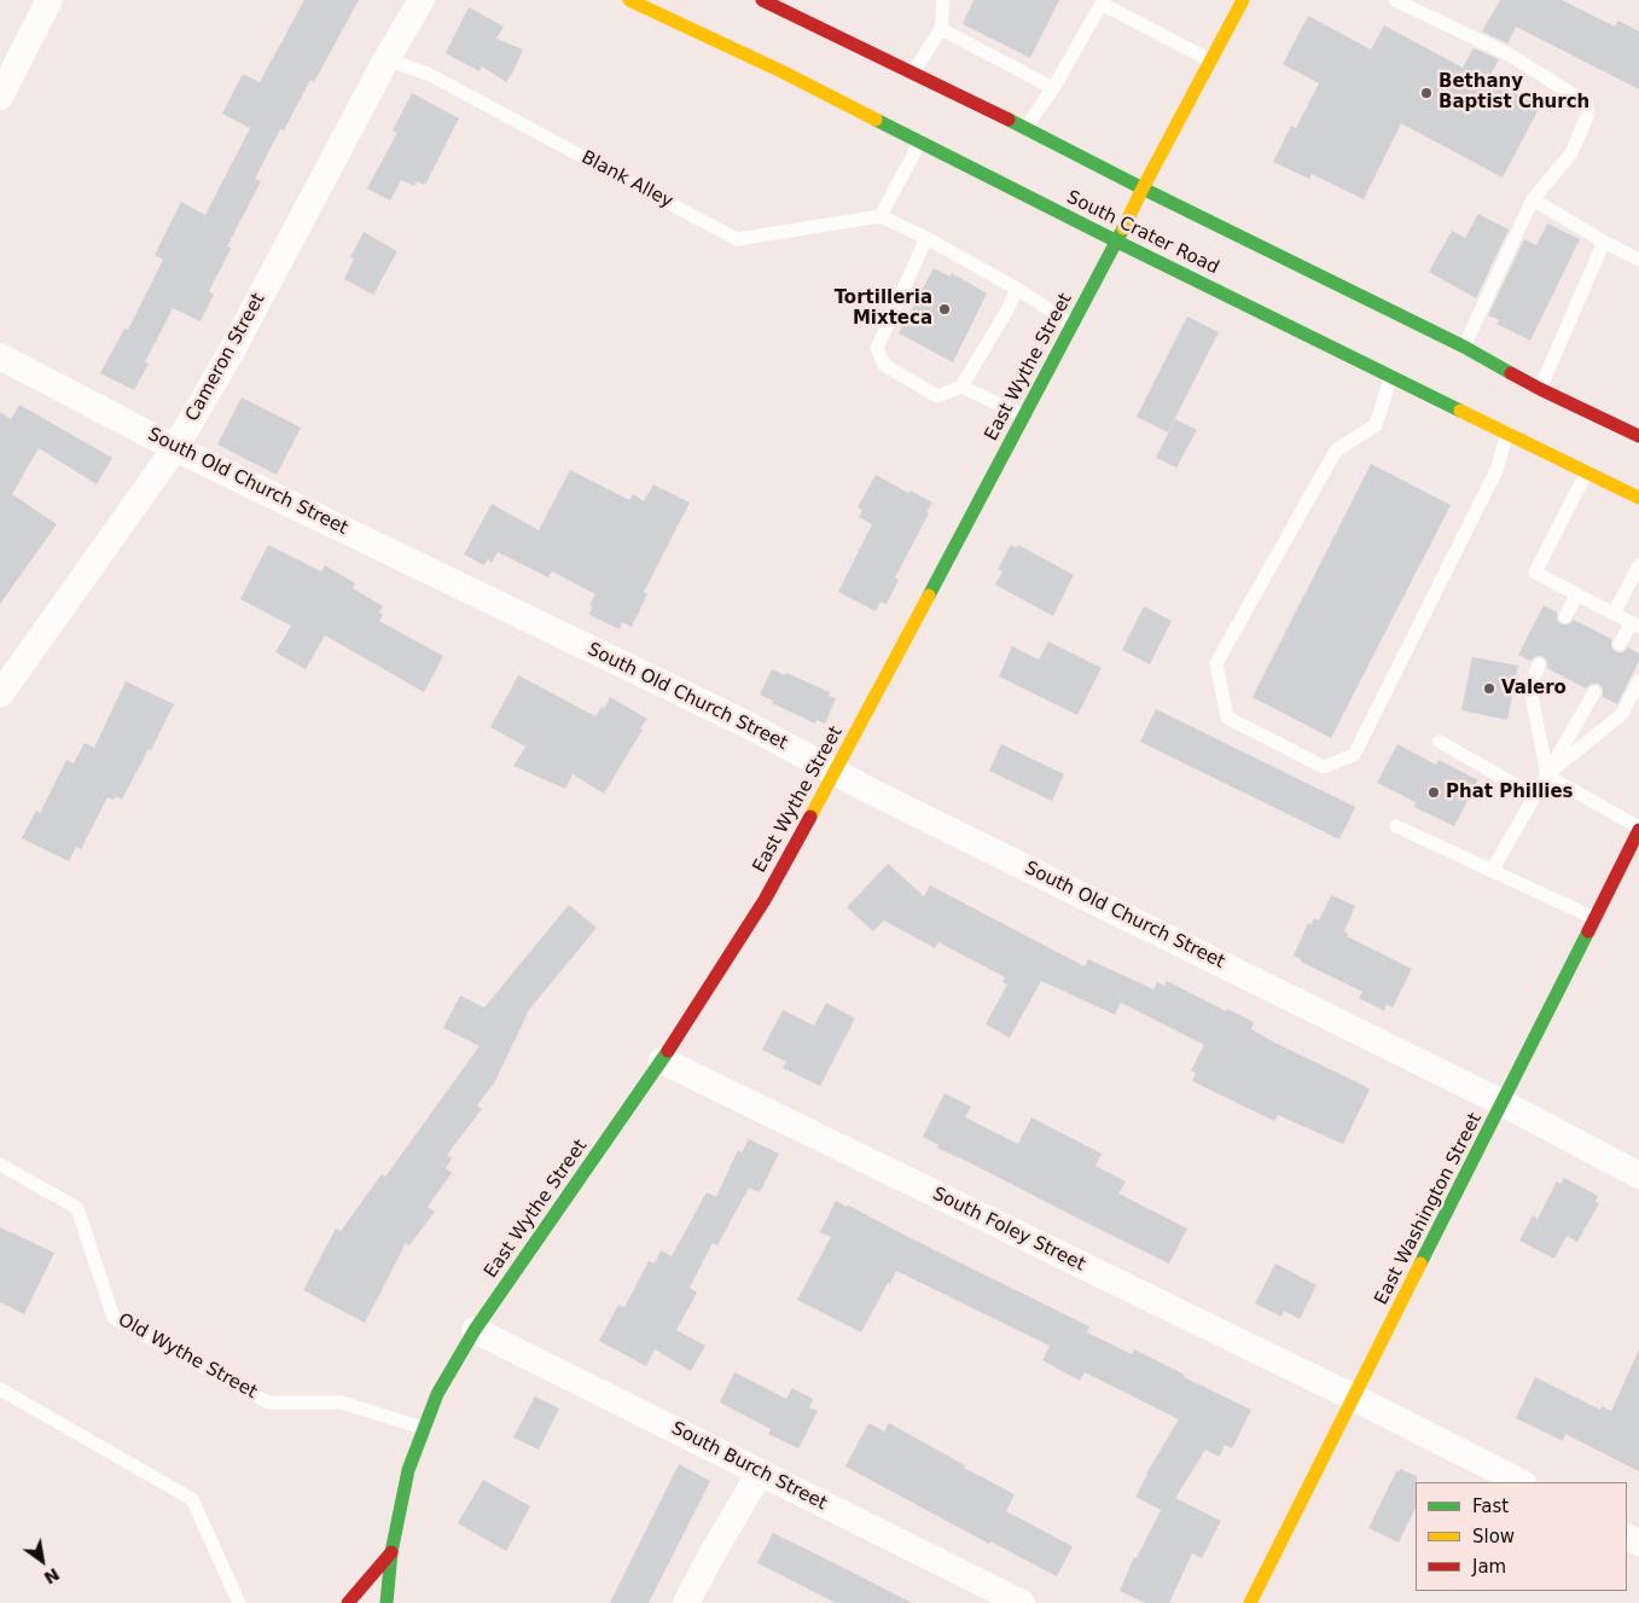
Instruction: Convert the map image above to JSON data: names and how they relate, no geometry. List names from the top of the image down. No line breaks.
{"streets":{"main road":["South Crater Road","East Wythe Street","East Washington Street"],"street":["Cameron Street","South Old Church Street","South Foley Street","South Burch Street"],"lane":["Blank Alley","Old Wythe Street"]},"crossings":[["Blank Alley","Cameron Street"],["South Crater Road","East Wythe Street"],["Cameron Street","South Old Church Street"],["East Wythe Street","South Old Church Street"],["East Wythe Street","South Foley Street"],["East Wythe Street","Old Wythe Street"],["East Wythe Street","South Burch Street"],["South Old Church Street","East Washington Street"],["East Washington Street","South Foley Street"]],"places":["Bethany Baptist Church","Tortilleria Mixteca","Valero","Phat Phillies"],"legend":["Fast","Slow","Jam"],"north":"bottom right"}
